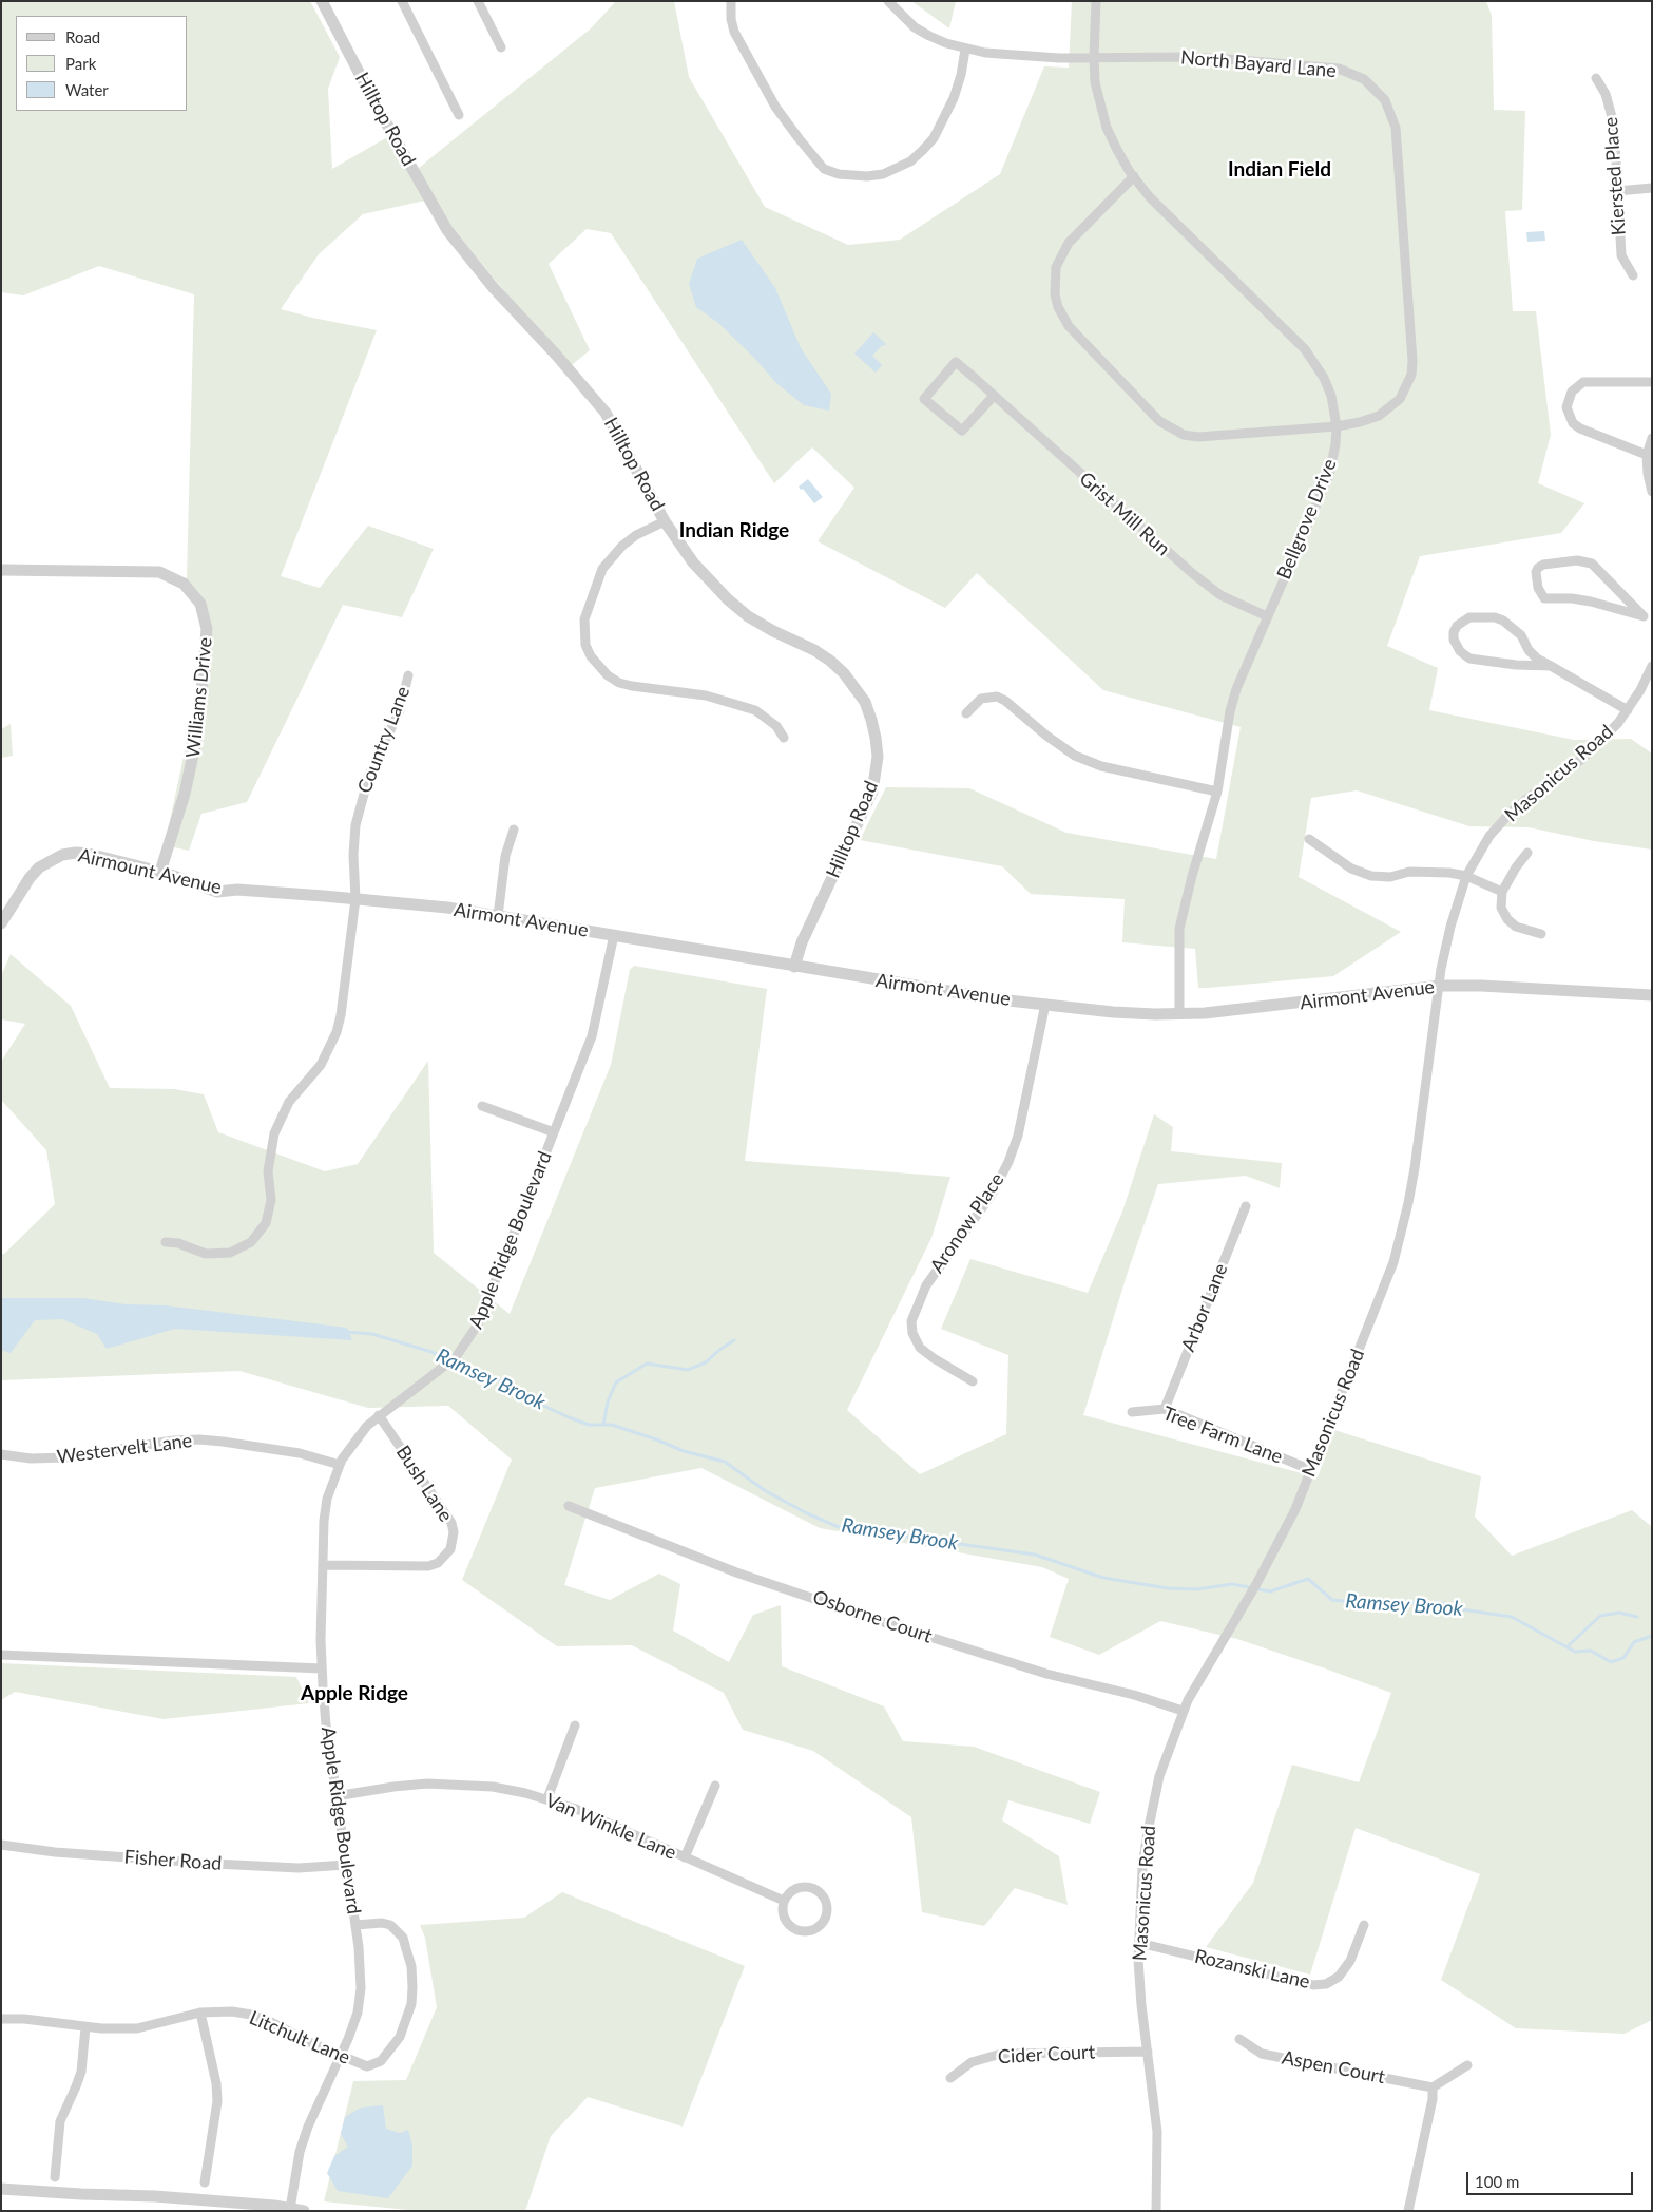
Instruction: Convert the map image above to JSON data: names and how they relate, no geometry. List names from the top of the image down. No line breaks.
{"streets":{"street":["North Bayard Lane","Hilltop Road","Kiersted Place","Grist Mill Run","Bellgrove Drive","Williams Drive","Country Lane","Masonicus Road","Airmount Avenue","Airmont Avenue","Aronow Place","Apple Ridge Boulevard","Arbor Lane","Tree Farm Lane","Westervelt Lane","Bush Lane","Osborne Court","Van Winkle Lane","Fisher Road","Rozanski Lane","Litchult Lane","Cider Court","Aspen Court"]},"crossings":[["North Bayard Lane","Bellgrove Drive"],["Hilltop Road","Airmont Avenue"],["Grist Mill Run","Bellgrove Drive"],["Bellgrove Drive","Airmont Avenue"],["Williams Drive","Airmount Avenue"],["Country Lane","Airmont Avenue"],["Masonicus Road","Airmont Avenue"],["Masonicus Road","Tree Farm Lane"],["Masonicus Road","Osborne Court"],["Masonicus Road","Rozanski Lane"],["Masonicus Road","Cider Court"],["Airmount Avenue","Airmont Avenue"],["Airmont Avenue","Aronow Place"],["Airmont Avenue","Apple Ridge Boulevard"],["Apple Ridge Boulevard","Westervelt Lane"],["Apple Ridge Boulevard","Bush Lane"],["Apple Ridge Boulevard","Van Winkle Lane"],["Apple Ridge Boulevard","Fisher Road"],["Apple Ridge Boulevard","Litchult Lane"],["Arbor Lane","Tree Farm Lane"]],"districts":["Indian Field","Indian Ridge","Apple Ridge"],"water":["Ramsey Brook"],"legend":["Road","Park","Water"],"scale_bar":"100 m"}
